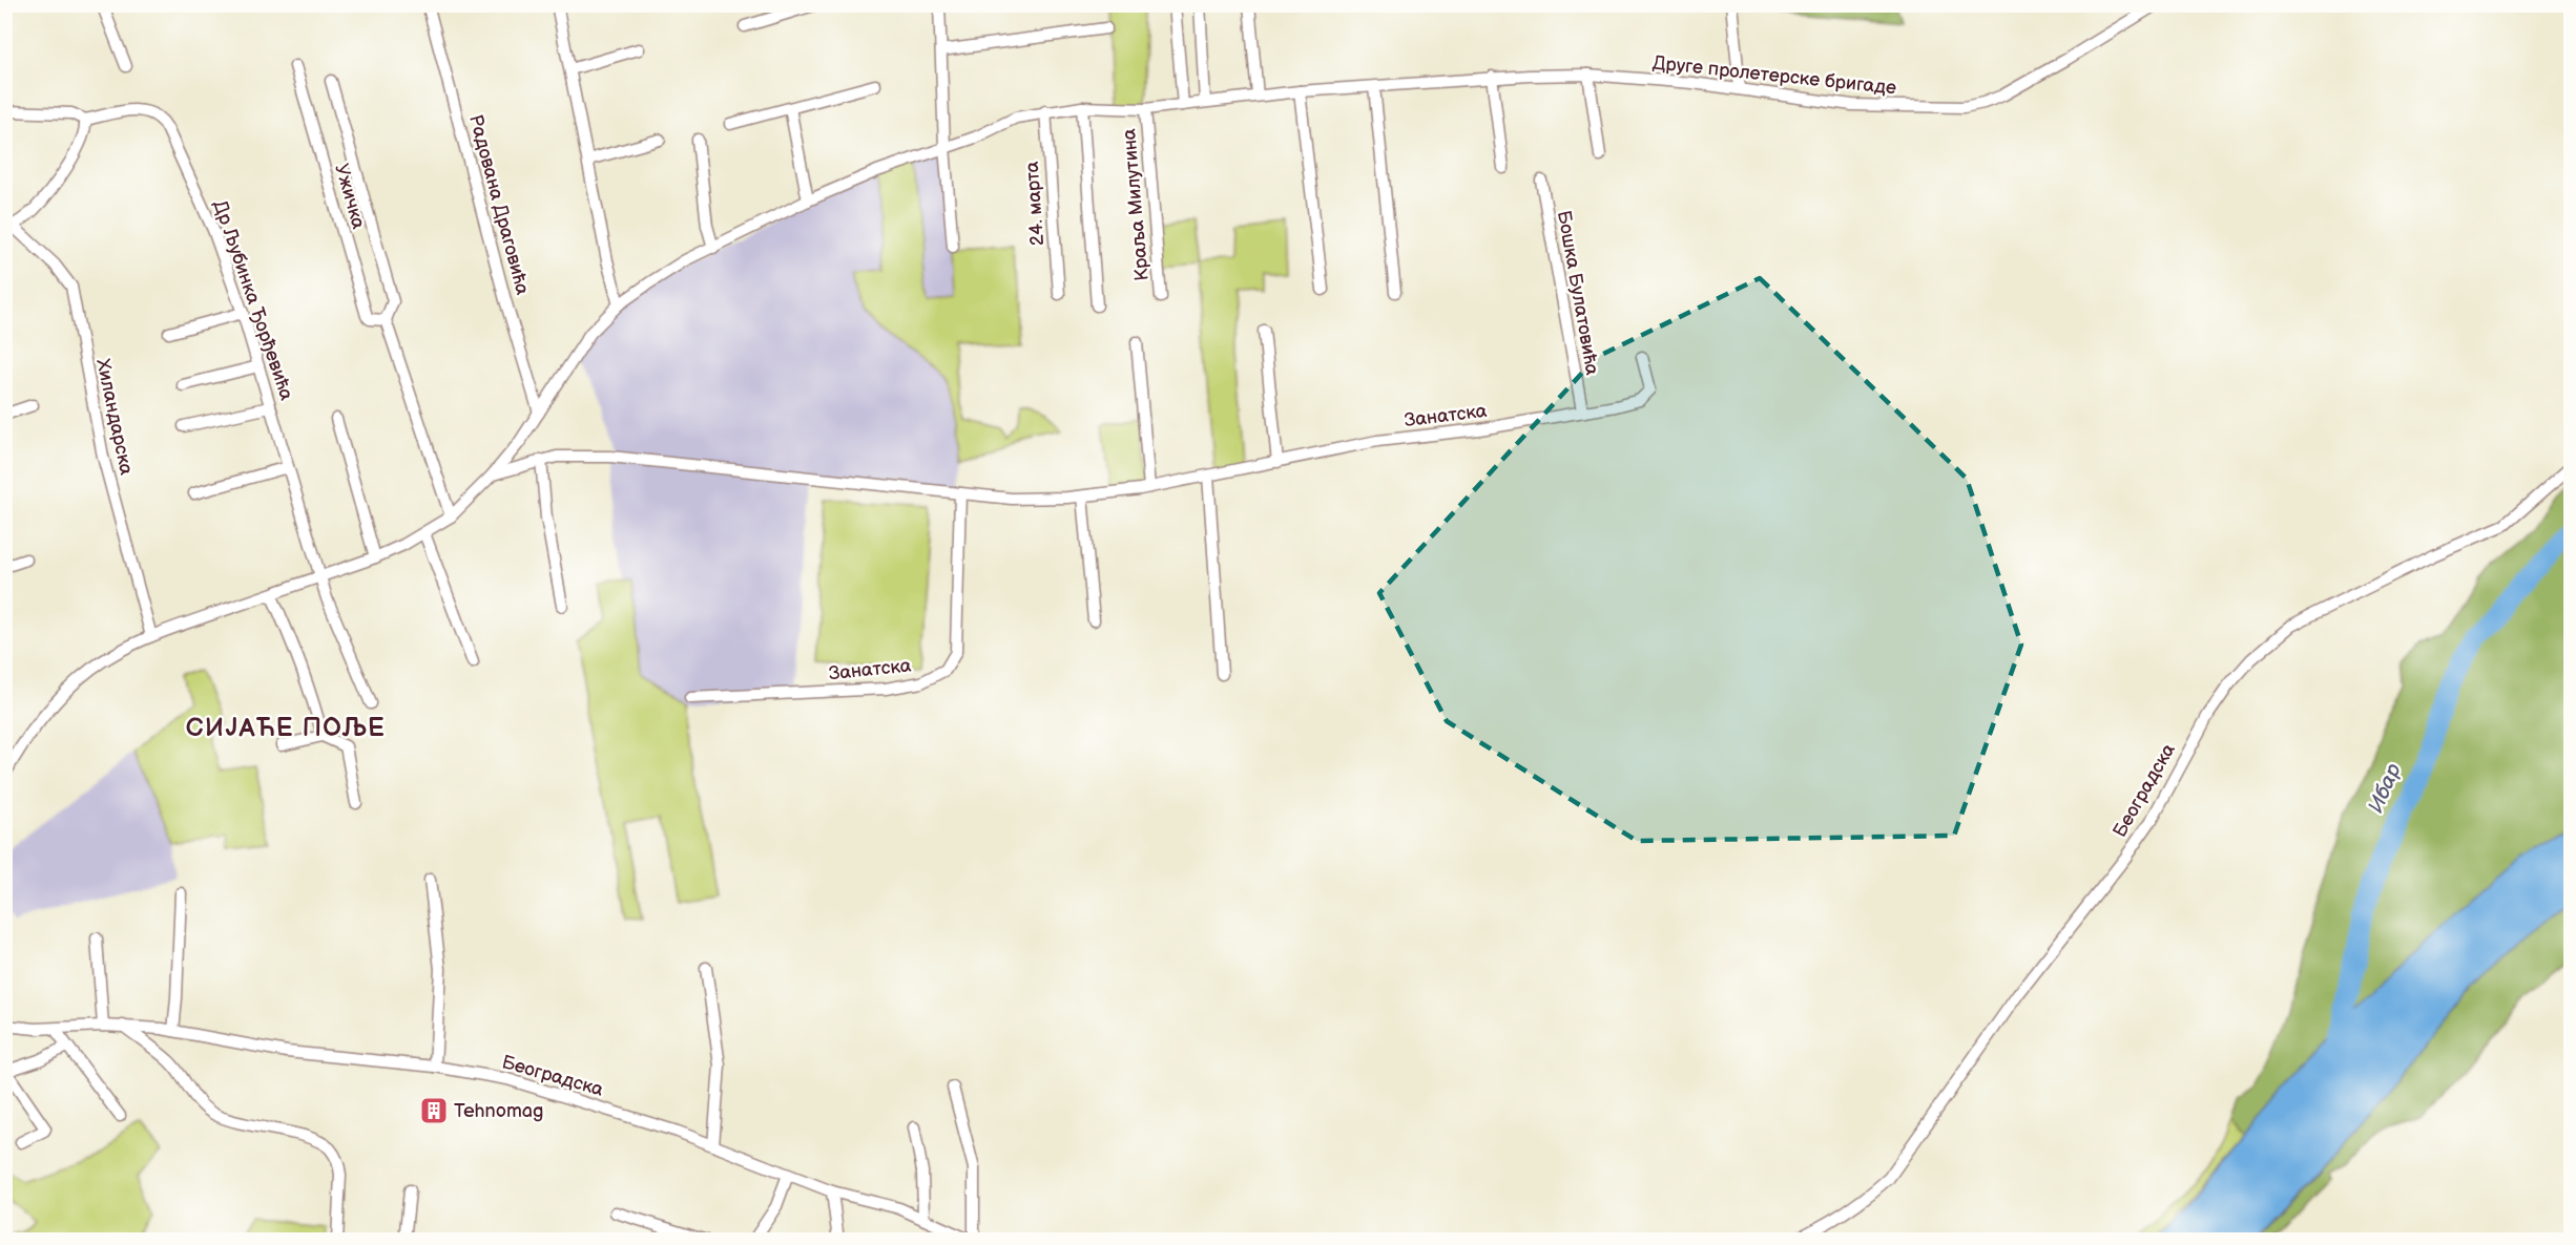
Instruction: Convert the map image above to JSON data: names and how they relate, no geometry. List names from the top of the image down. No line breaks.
{"streets":{"street":["Друге пролетерске бригаде","Ужичка","24. марта","Радована Драговића","Краља Милутина","Бошка Булатовића","Др Љубинка Ђорђевића","Занатска","Хиландарска","Београдска"]},"crossings":[["Друге пролетерске бригаде","Ужичка"],["Друге пролетерске бригаде","24. марта"],["Друге пролетерске бригаде","Радована Драговића"],["Друге пролетерске бригаде","Краља Милутина"],["Друге пролетерске бригаде","Др Љубинка Ђорђевића"],["Друге пролетерске бригаде","Занатска"],["Друге пролетерске бригаде","Хиландарска"],["Бошка Булатовића","Занатска"]],"districts":["СИЈАЋЕ ПОЉЕ"],"water":["Ибар"],"places":{"building":["Tehnomag"]}}
